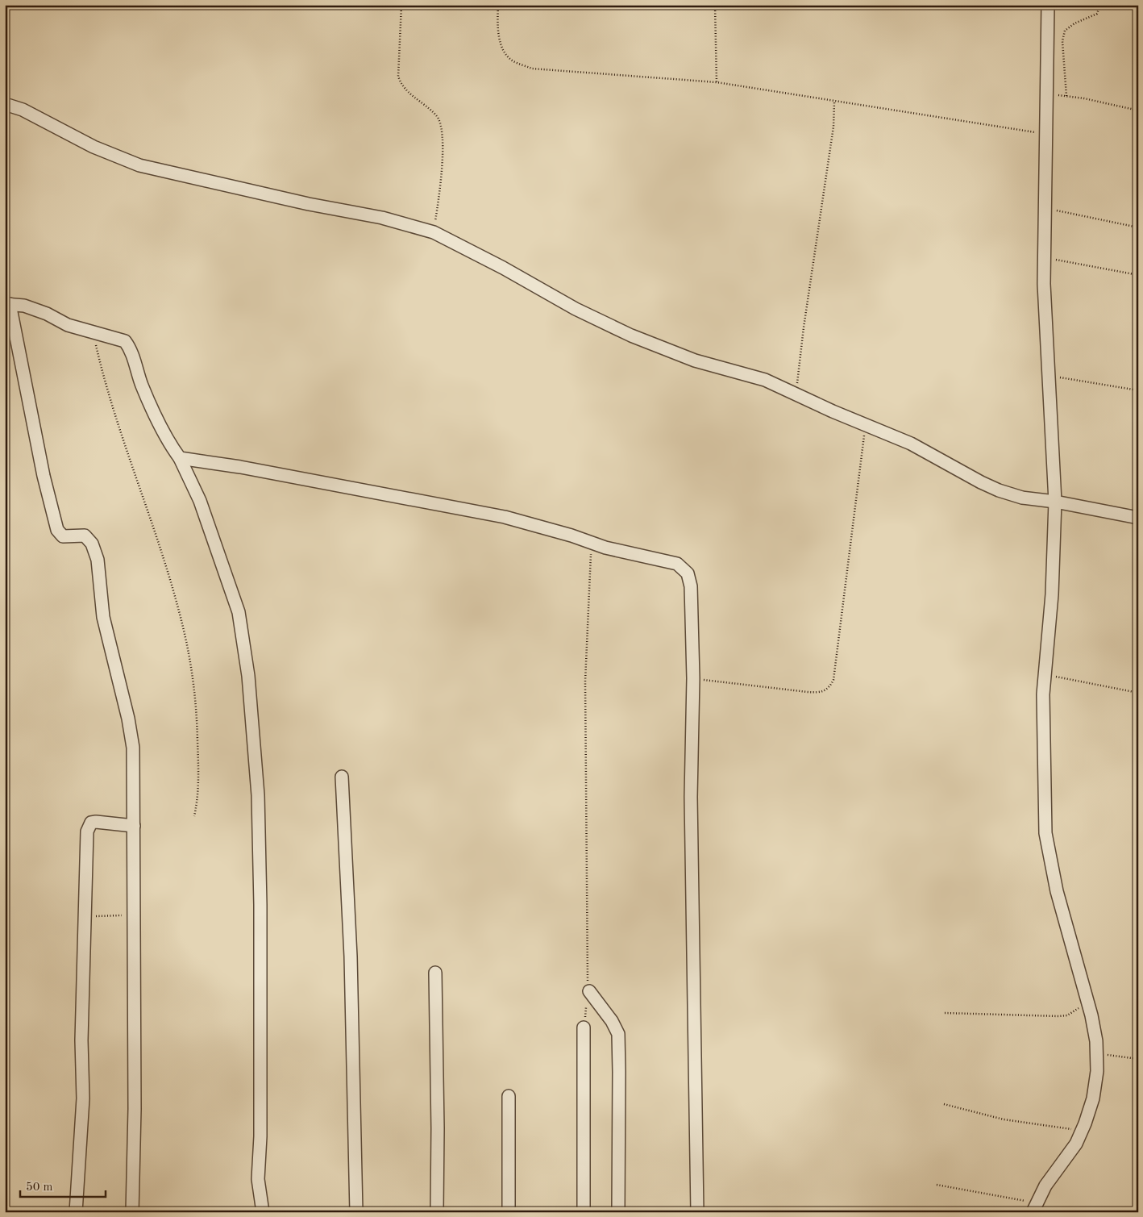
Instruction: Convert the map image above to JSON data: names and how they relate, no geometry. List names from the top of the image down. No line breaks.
{"scale_bar":"50 m"}
